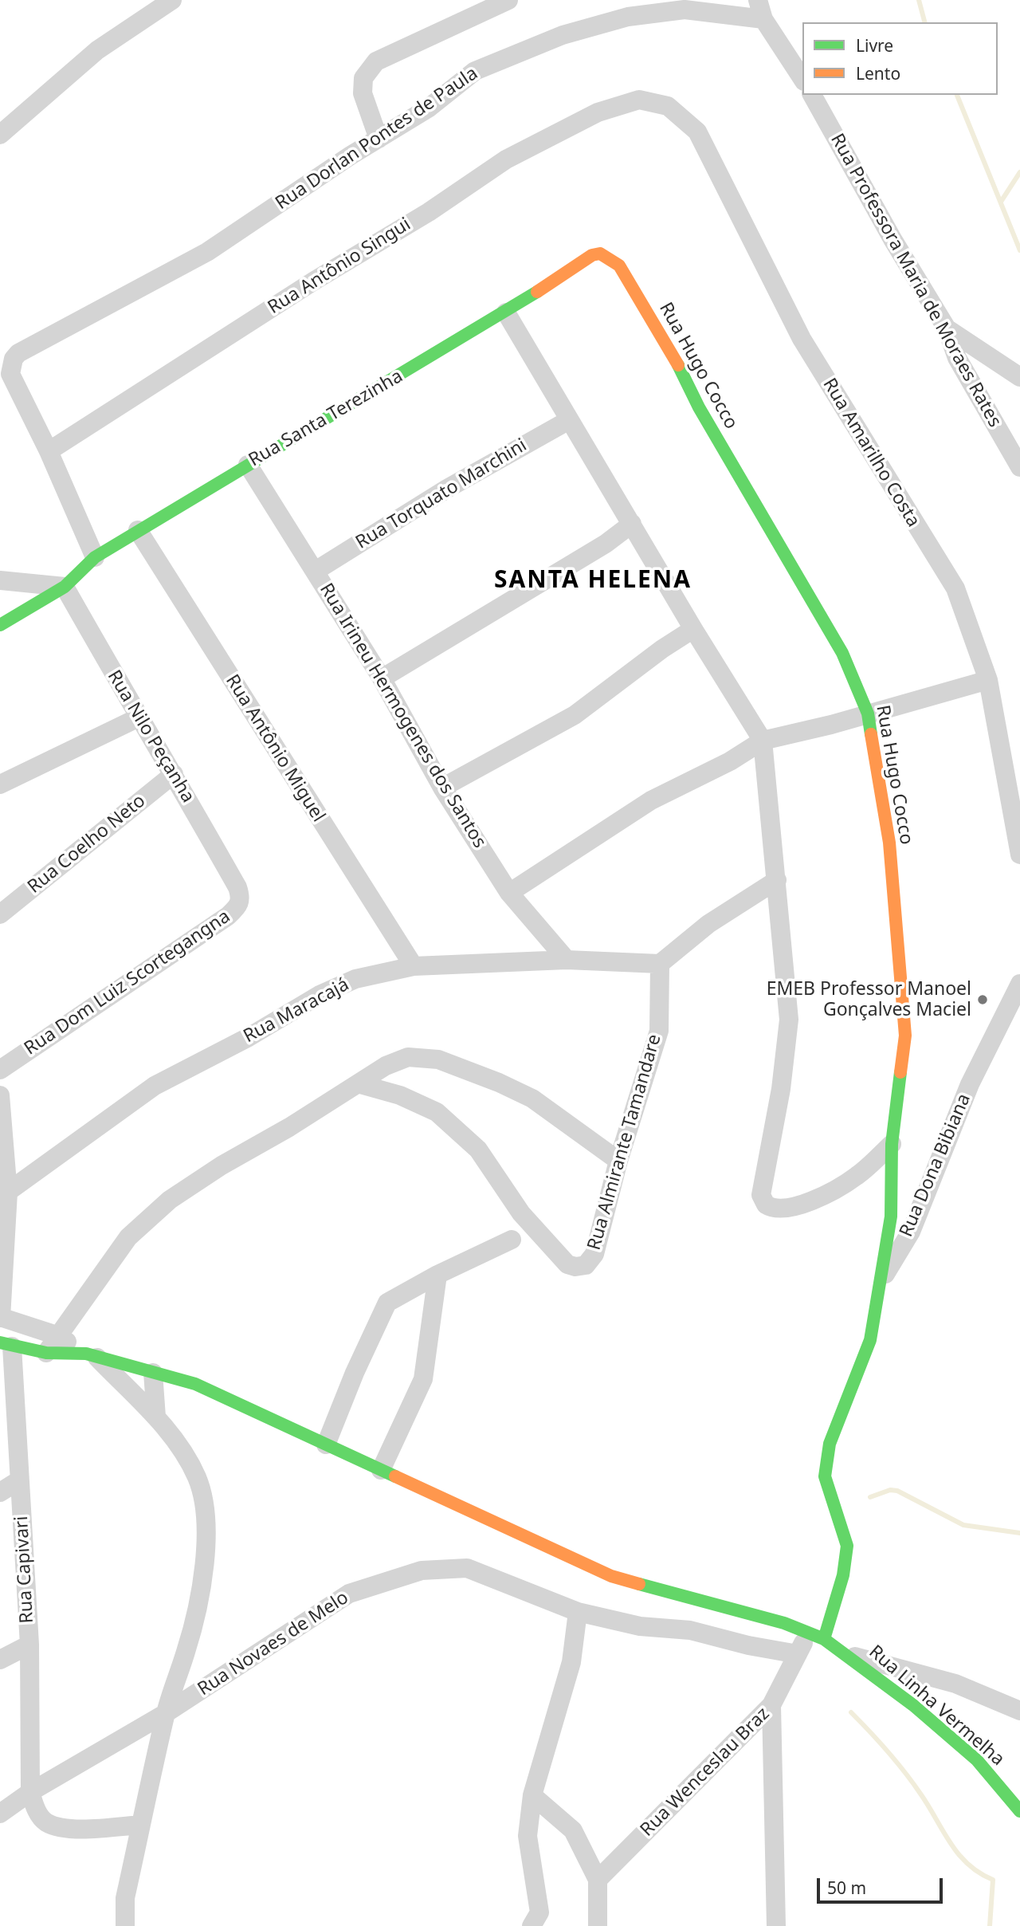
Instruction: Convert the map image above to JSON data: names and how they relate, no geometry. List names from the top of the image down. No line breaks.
{"streets":{"street":["Rua Dorlan Pontes de Paula","Rua Antônio Singui","Rua Professora Maria de Moraes Rates","Rua Hugo Cocco","Rua Santa Terezinha","Rua Amarilho Costa","Rua Torquato Marchini","Rua Irineu Hermogenes dos Santos","Rua Nilo Peçanha","Rua Antônio Miguel","Rua Coelho Neto","Rua Dom Luiz Scortegangna","Rua Maracajá","Rua Almirante Tamandare","Rua Dona Bibiana","Rua Capivari","Rua Novaes de Melo","Rua Linha Vermelha","Rua Wenceslau Braz"]},"crossings":[["Rua Dorlan Pontes de Paula","Rua Antônio Singui"],["Rua Antônio Singui","Rua Amarilho Costa"],["Rua Hugo Cocco","Rua Santa Terezinha"],["Rua Hugo Cocco","Rua Dona Bibiana"],["Rua Santa Terezinha","Rua Irineu Hermogenes dos Santos"],["Rua Santa Terezinha","Rua Nilo Peçanha"],["Rua Santa Terezinha","Rua Antônio Miguel"],["Rua Torquato Marchini","Rua Irineu Hermogenes dos Santos"],["Rua Irineu Hermogenes dos Santos","Rua Maracajá"],["Rua Nilo Peçanha","Rua Coelho Neto"],["Rua Nilo Peçanha","Rua Dom Luiz Scortegangna"],["Rua Antônio Miguel","Rua Maracajá"],["Rua Maracajá","Rua Almirante Tamandare"],["Rua Dona Bibiana","Rua Linha Vermelha"],["Rua Dona Bibiana","Rua Wenceslau Braz"],["Rua Capivari","Rua Novaes de Melo"],["Rua Novaes de Melo","Rua Wenceslau Braz"],["Rua Linha Vermelha","Rua Wenceslau Braz"]],"districts":["SANTA HELENA"],"places":["EMEB Professor Manoel Gonçalves Maciel"],"legend":["Livre","Lento"],"scale_bar":"50 m"}
